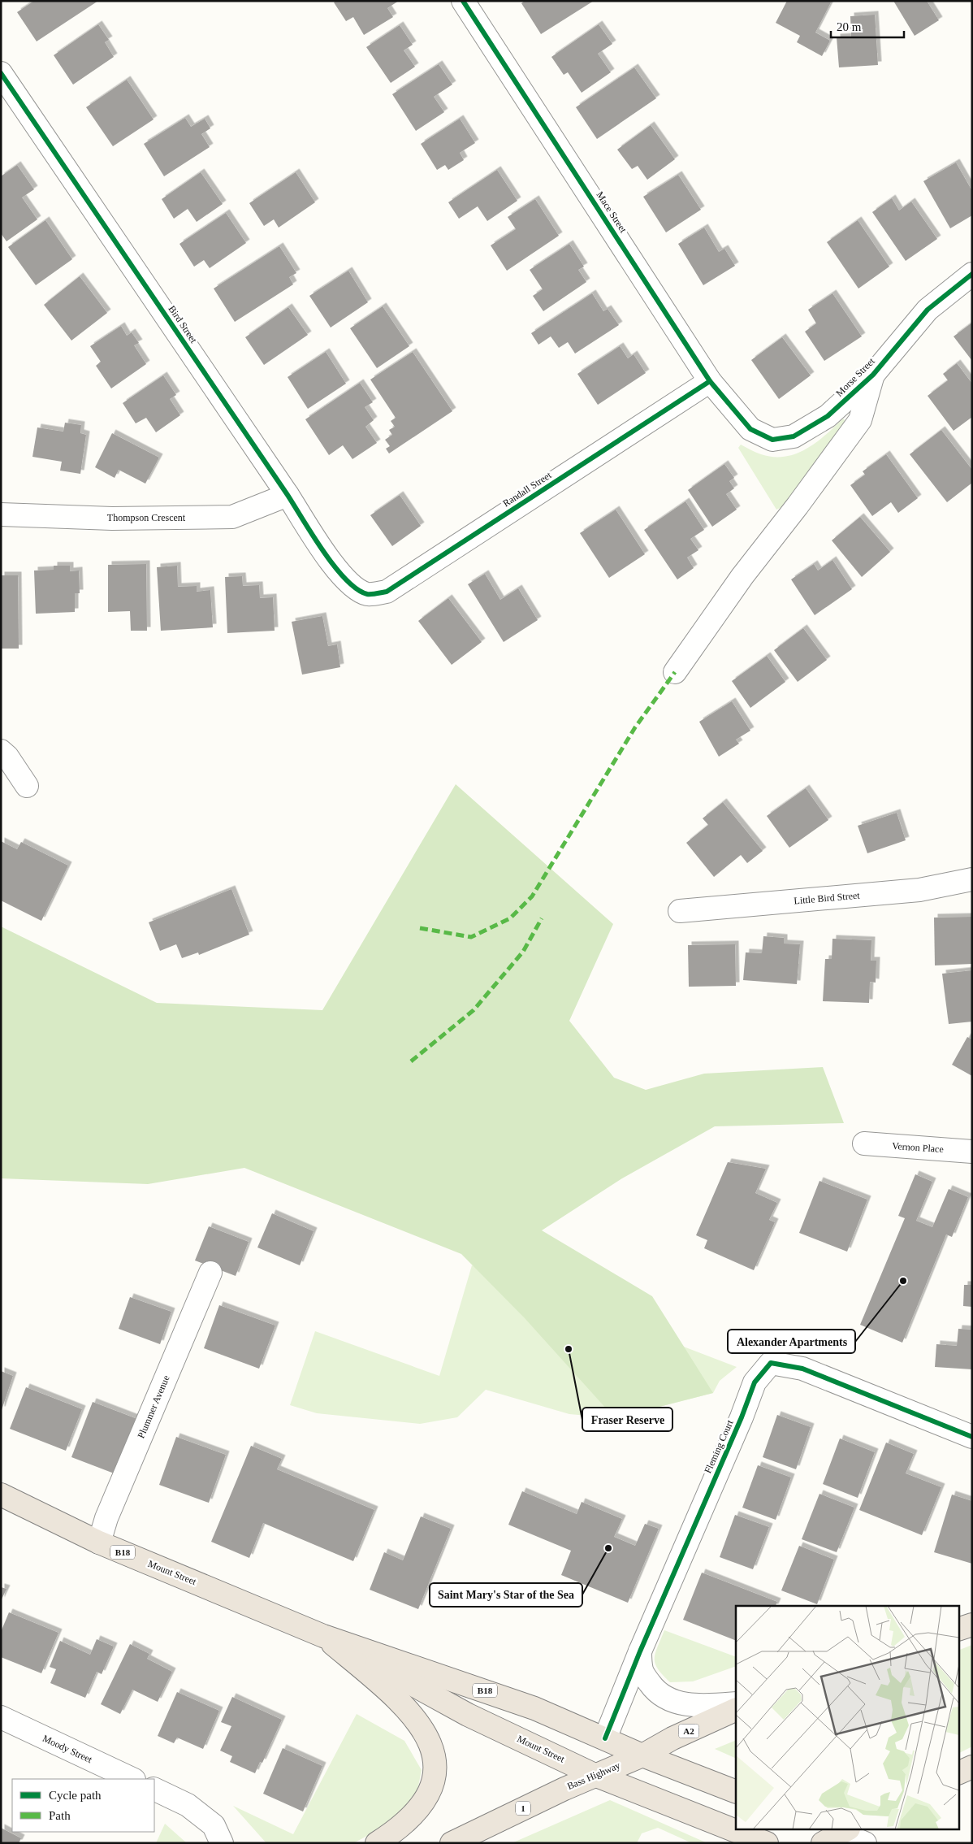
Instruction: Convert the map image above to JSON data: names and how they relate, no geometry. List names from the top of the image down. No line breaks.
{"streets":{"highway":["Fleming Court","B18","Mount Street","A2","Bass Highway","1"],"street":["Mace Street","Bird Street","Morse Street","Randall Street","Thompson Crescent","Little Bird Street","Vernon Place","Plummer Avenue","Moody Street"]},"crossings":[["Mace Street","Morse Street"],["Mace Street","Randall Street"],["Bird Street","Randall Street"],["Bird Street","Thompson Crescent"],["Plummer Avenue","Mount Street"],["Fleming Court","Mount Street"],["Fleming Court","Bass Highway"],["Mount Street","Bass Highway"]],"places":["Alexander Apartments","Fraser Reserve","Saint Mary's Star of the Sea"],"legend":["Cycle path","Path"],"scale_bar":"20 m"}
